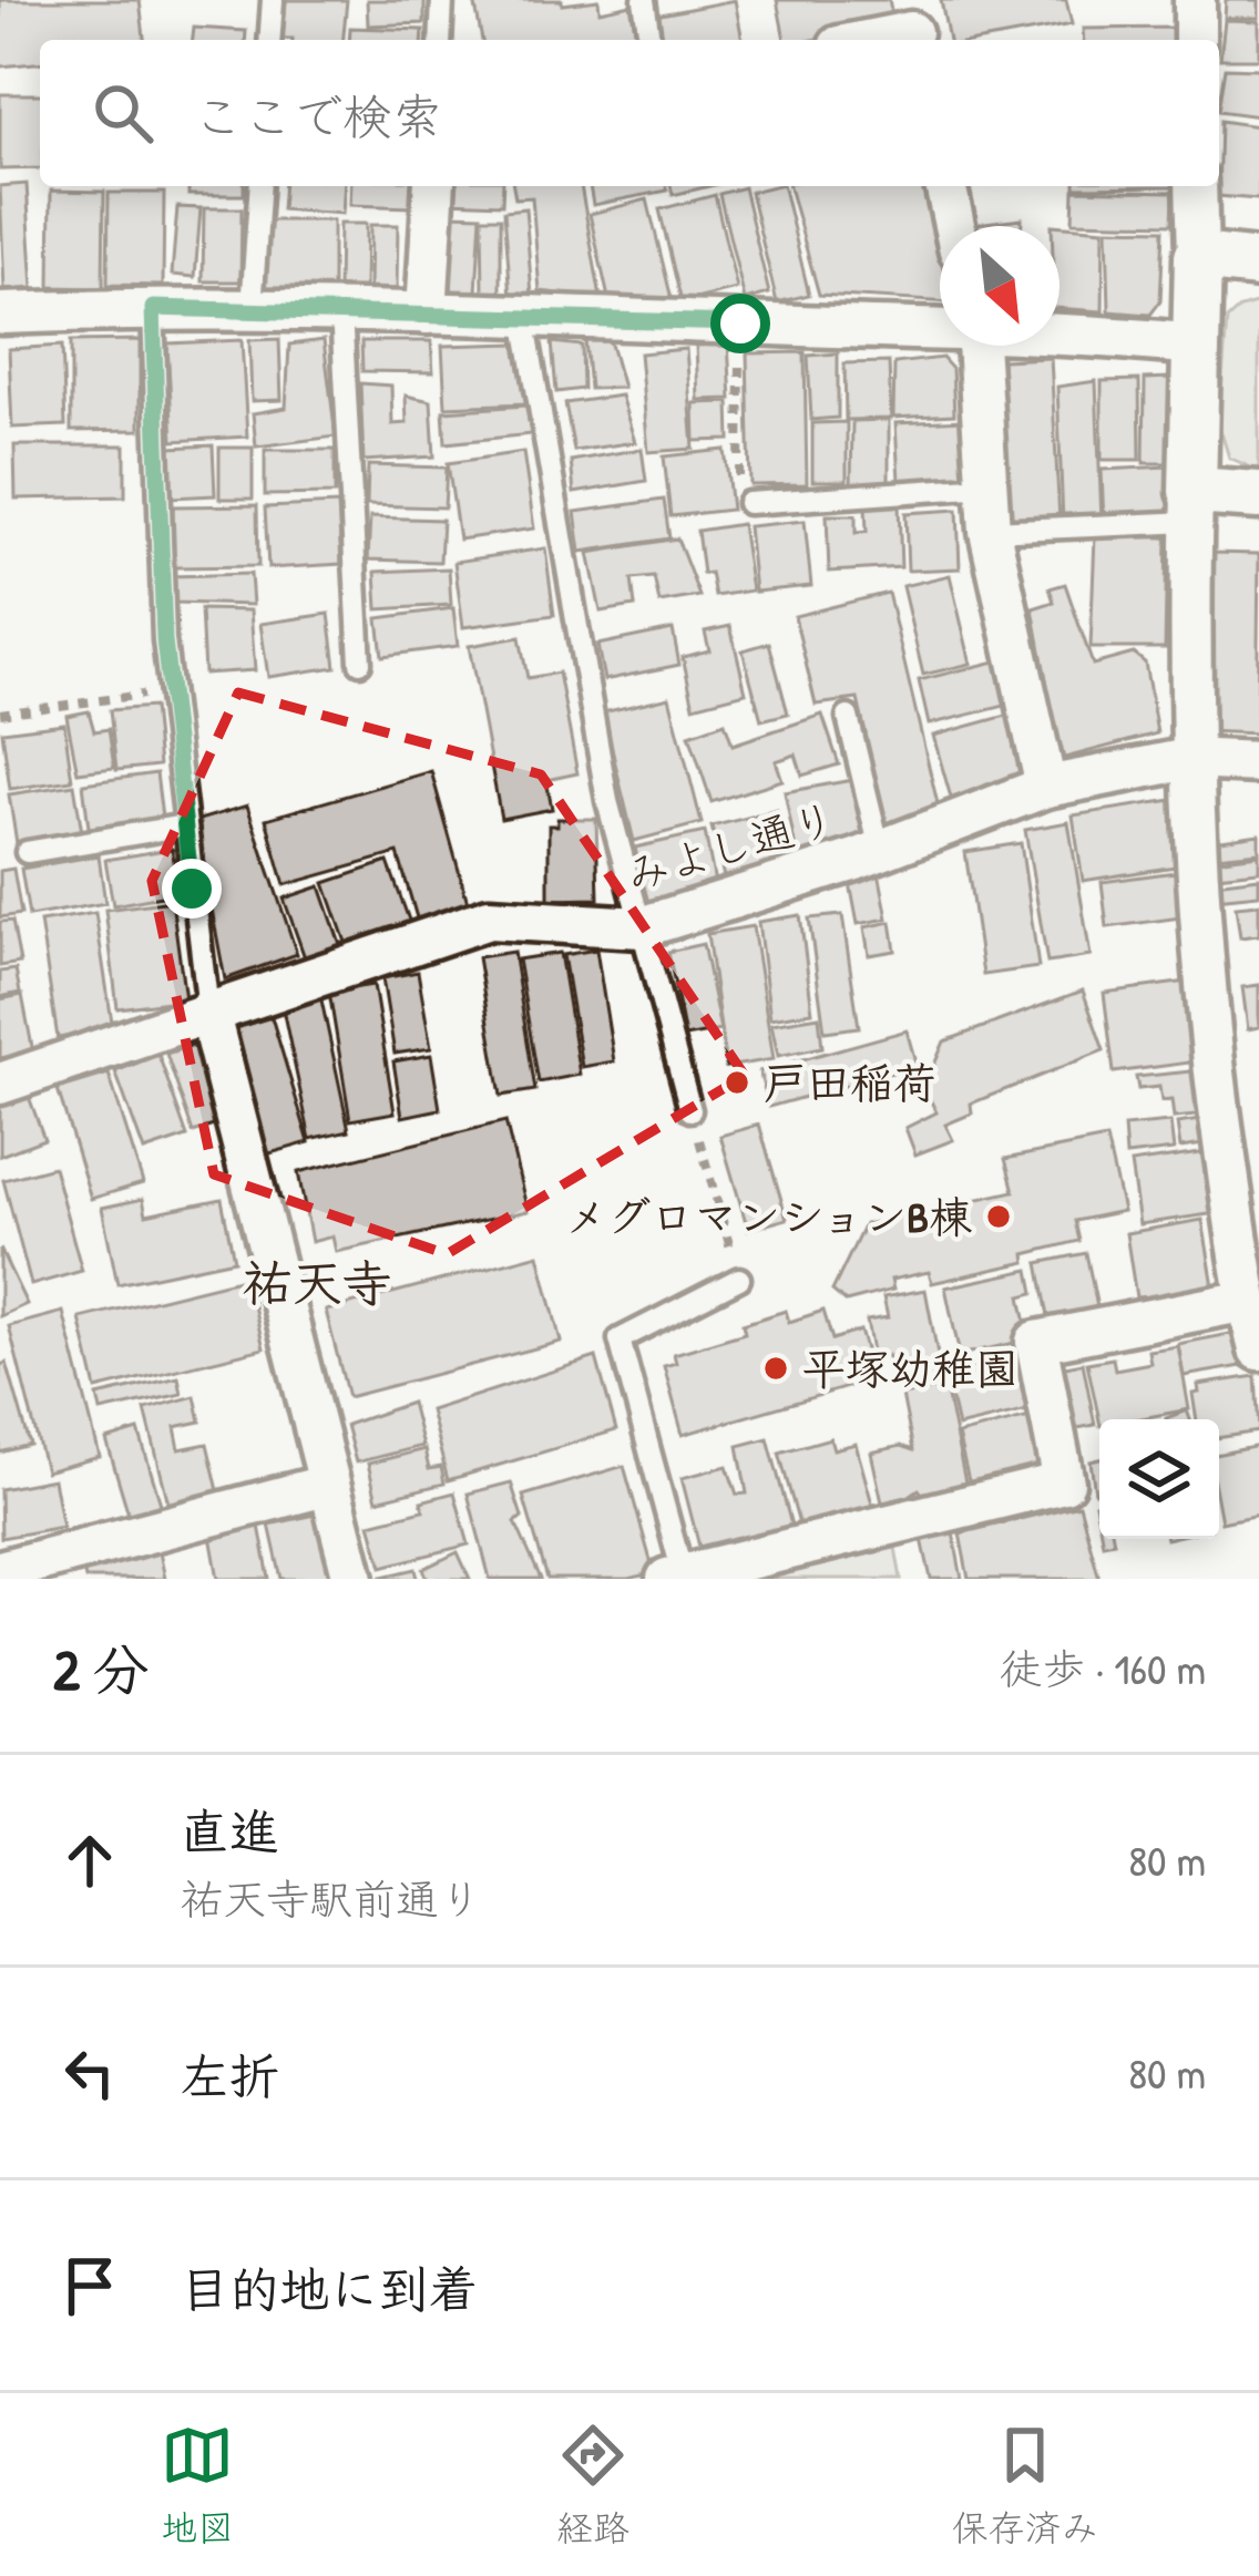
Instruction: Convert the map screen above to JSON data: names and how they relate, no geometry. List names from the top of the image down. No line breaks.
{"streets":{"street":["みよし通り"]},"districts":["祐天寺"],"places":["戸田稲荷","メグロマンションB棟","平塚幼稚園"],"north":"bottom right","page":{"search":"ここで検索","heading":["2 分","徒歩 · 160 m"],"list":[["直進","祐天寺駅前通り","80 m"],["左折","80 m"],"目的地に到着"],"nav":["地図","経路","保存済み"]}}
